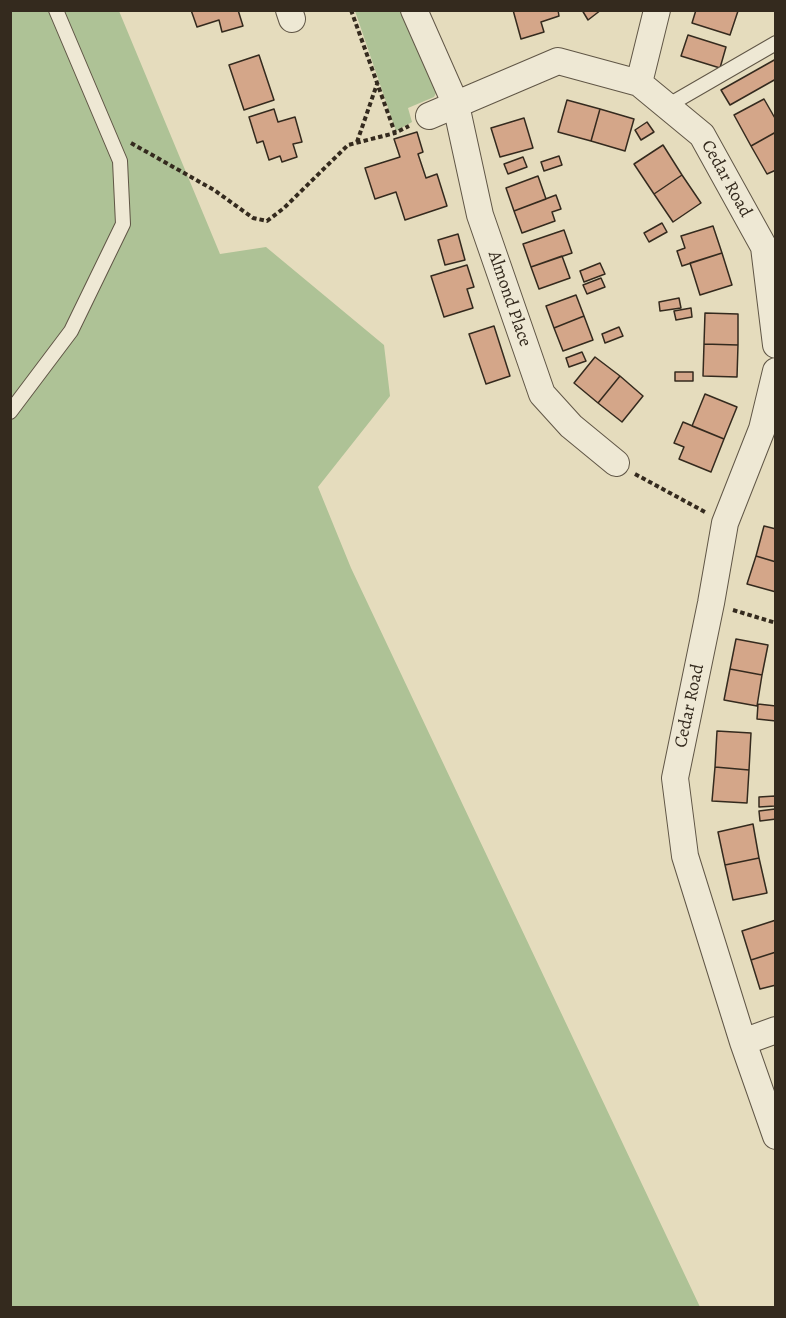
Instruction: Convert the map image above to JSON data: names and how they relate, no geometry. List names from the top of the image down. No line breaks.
{"streets":{"street":["Cedar Road","Almond Place"]},"crossings":[["Cedar Road","Almond Place"]]}
